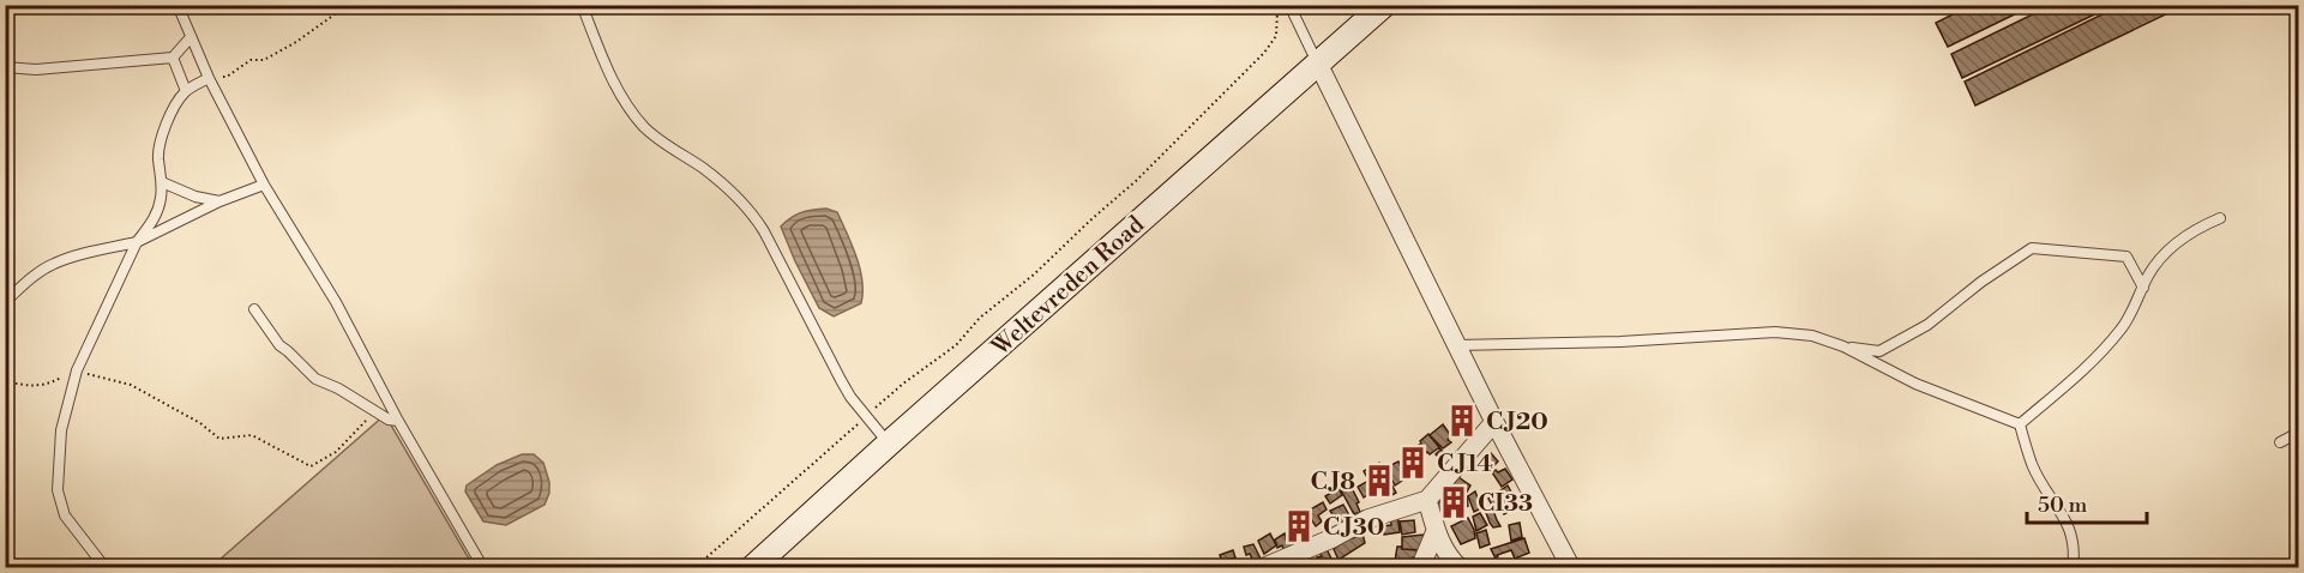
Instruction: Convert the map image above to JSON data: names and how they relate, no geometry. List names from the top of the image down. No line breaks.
{"streets":{"street":["Weltevreden Road"]},"places":{"building":["CJ20","CJ14","CJ8","CI33","CJ30"]},"scale_bar":"50 m"}
